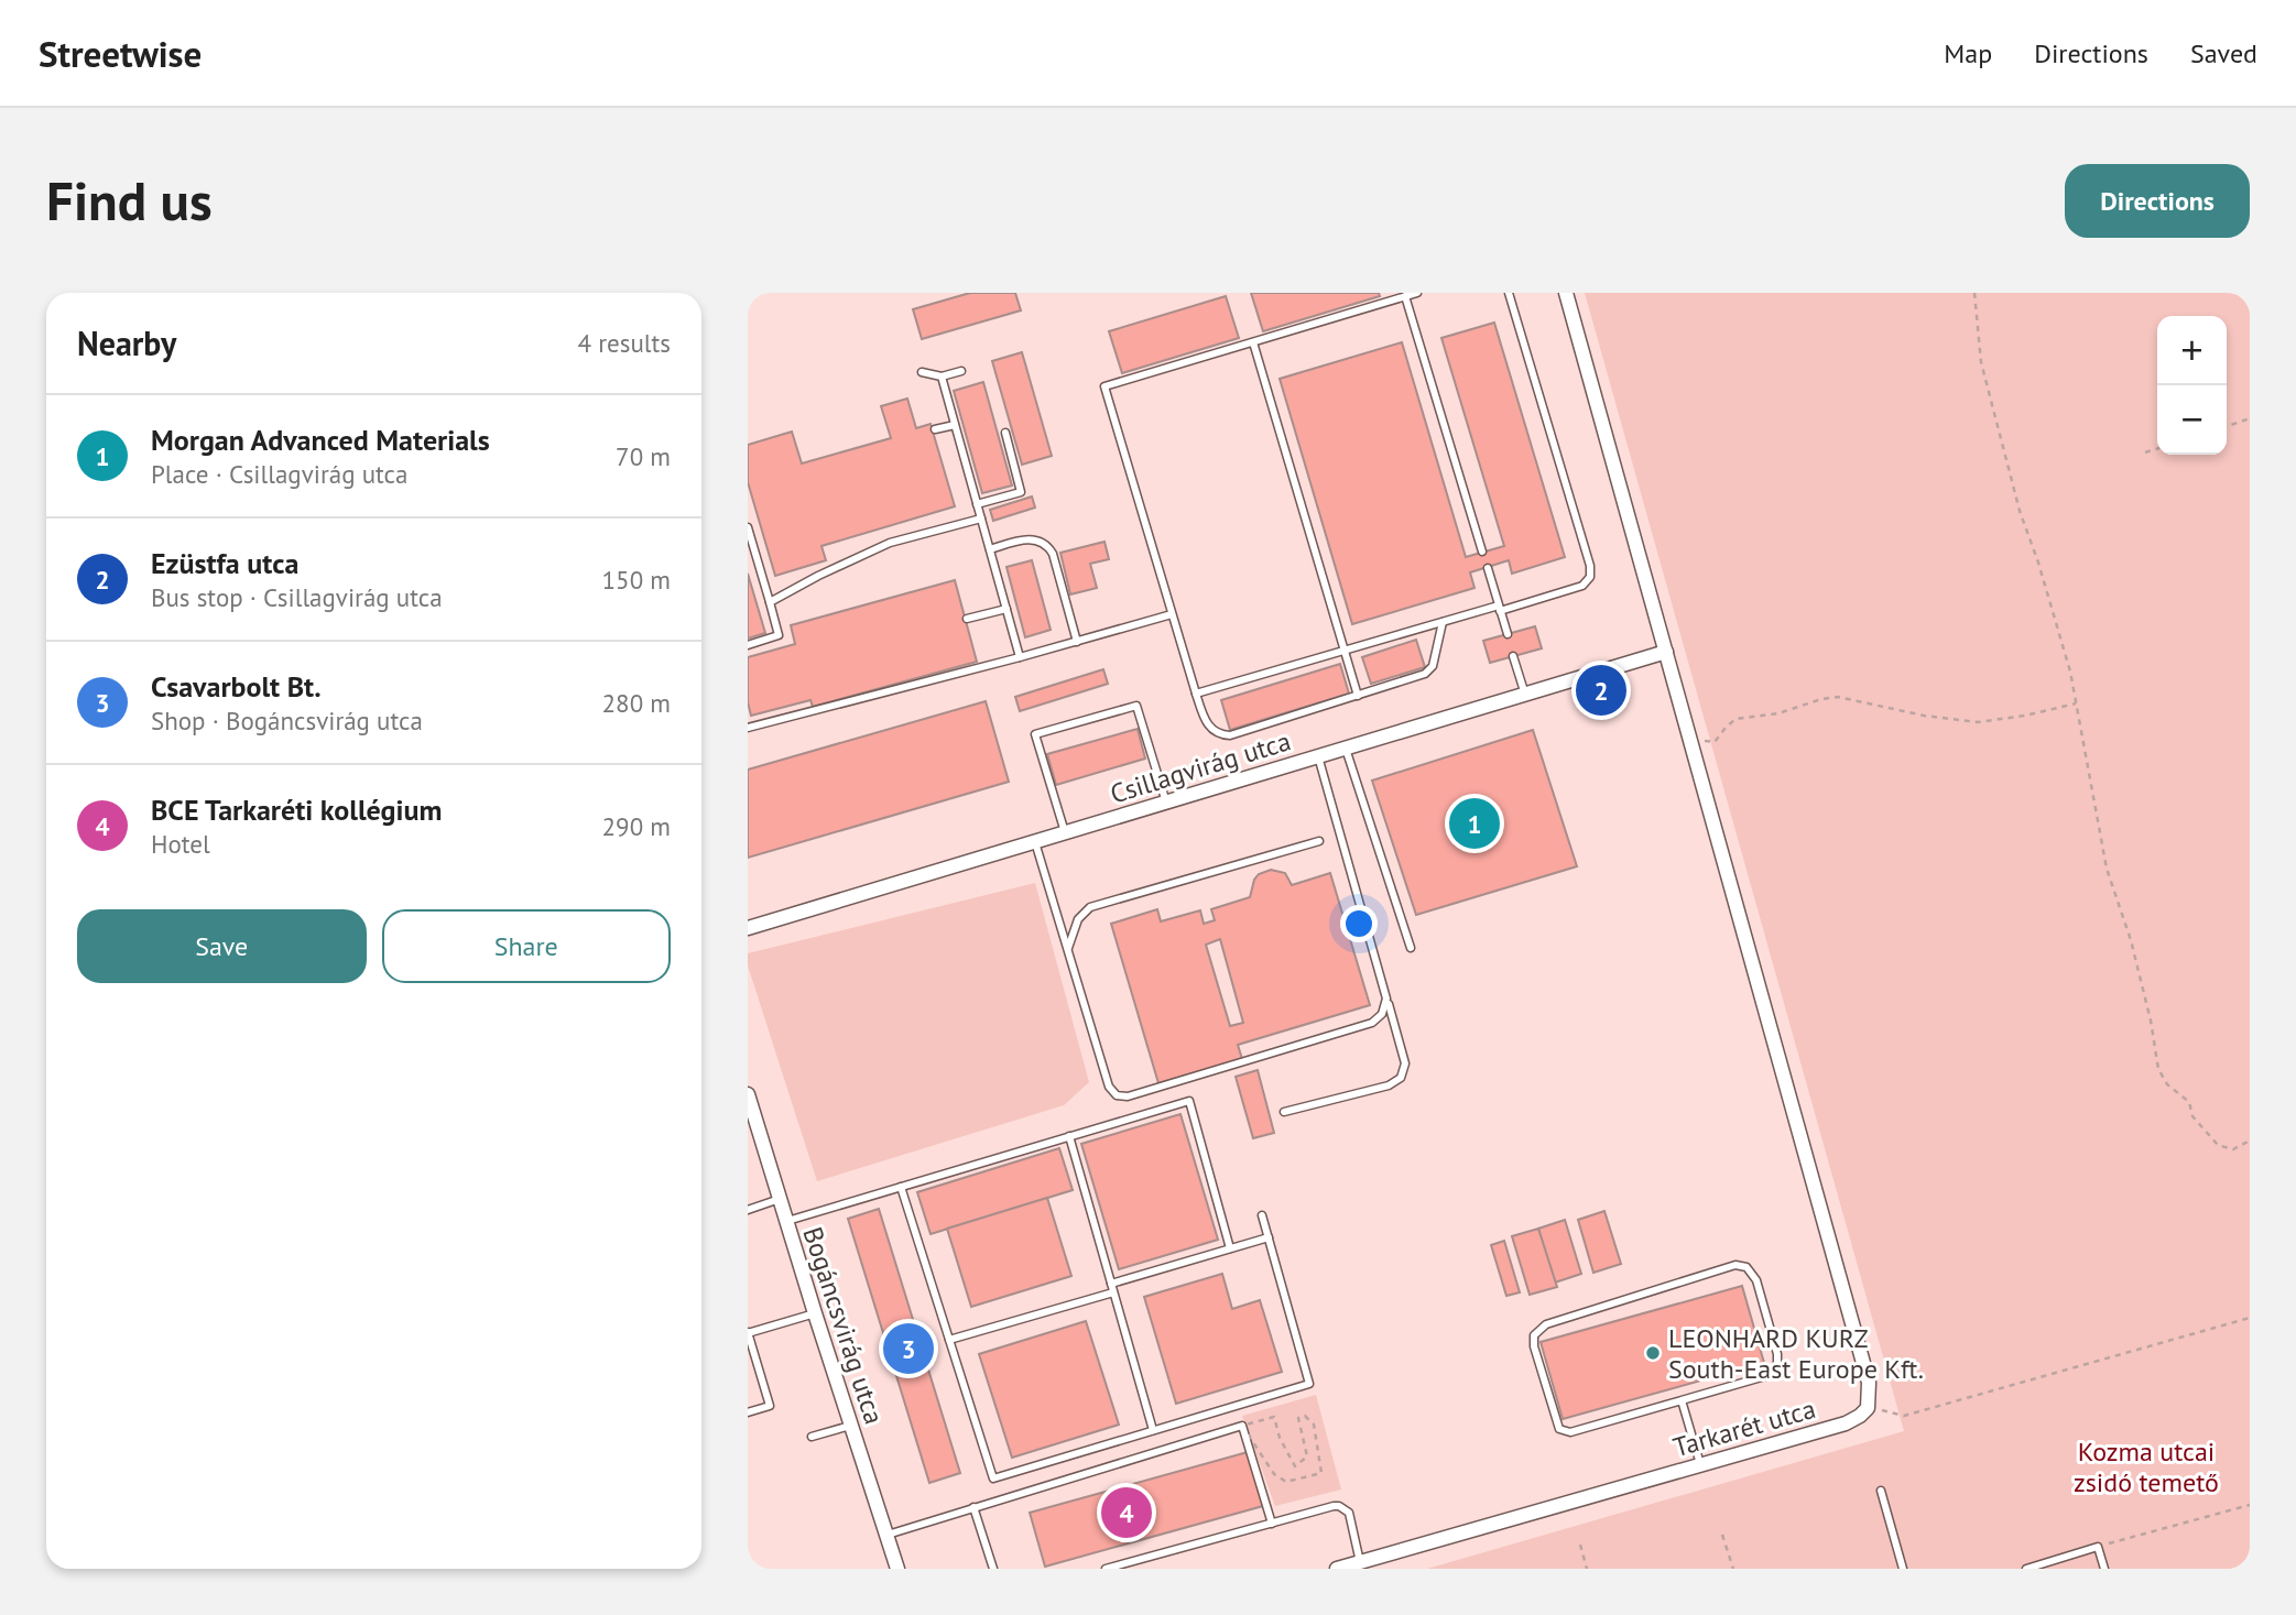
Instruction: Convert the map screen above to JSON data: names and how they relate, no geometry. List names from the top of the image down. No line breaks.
{"streets":{"street":["Csillagvirág utca","Bogáncsvirág utca","Tarkarét utca"]},"parks":["Kozma utcai zsidó temető"],"places":["LEONHARD KURZ South-East Europe Kft."],"page":{"header":"Streetwise","nav":["Map","Directions","Saved"],"buttons":["Directions",["Save","Share"]],"title":"Find us","heading":["Nearby","4 results"],"map_buttons":["+","−"],"list":[{"mark":"1","name":"Morgan Advanced Materials","note":"Place · Csillagvirág utca","value":"70 m"},{"mark":"2","name":"Ezüstfa utca","note":"Bus stop · Csillagvirág utca","value":"150 m"},{"mark":"3","name":"Csavarbolt Bt.","note":"Shop · Bogáncsvirág utca","value":"280 m"},{"mark":"4","name":"BCE Tarkaréti kollégium","note":"Hotel","value":"290 m"}],"pins":["2","1","3","4"]}}
